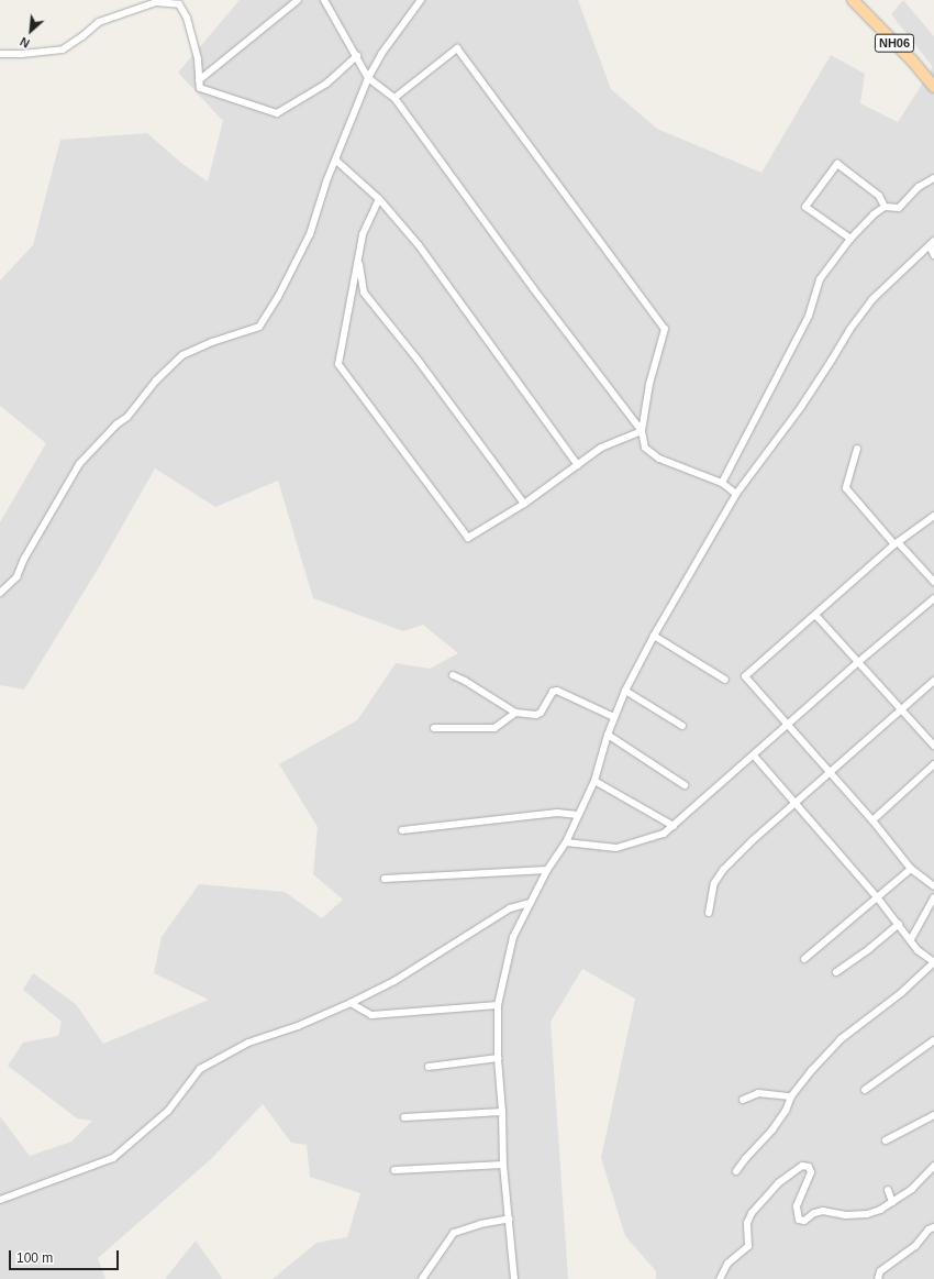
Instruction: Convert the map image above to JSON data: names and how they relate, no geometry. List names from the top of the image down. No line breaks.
{"streets":{"main road":["NH06"]},"scale_bar":"100 m","north":"bottom left"}
